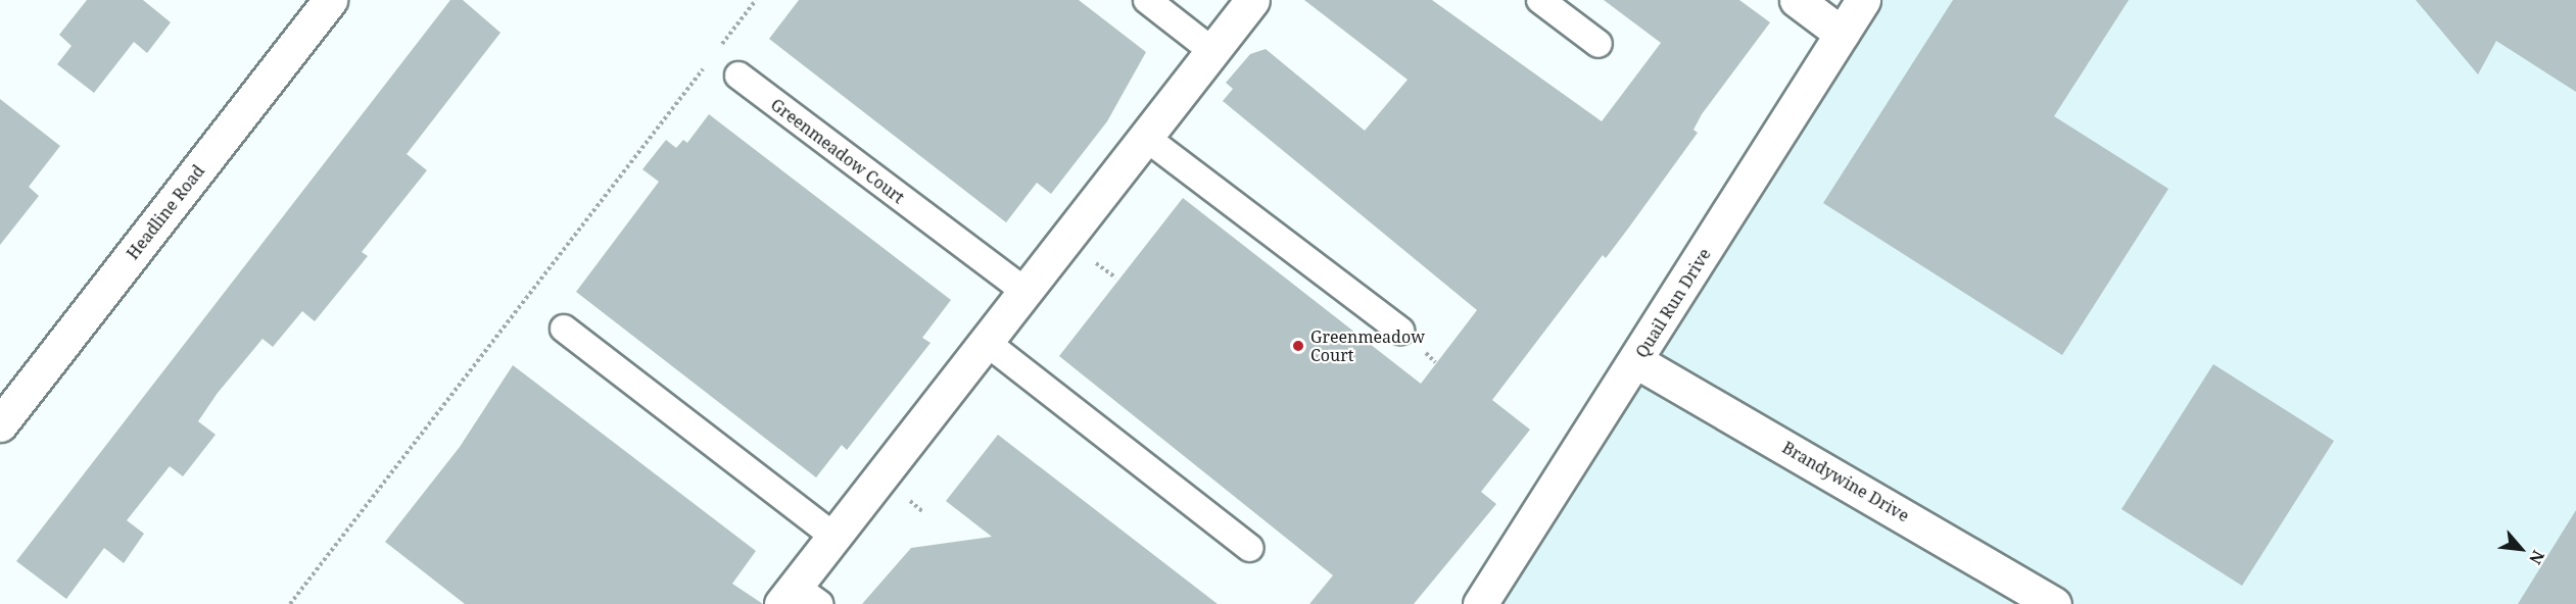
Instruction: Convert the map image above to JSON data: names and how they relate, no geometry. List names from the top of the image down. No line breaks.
{"streets":{"street":["Headline Road","Quail Run Drive","Brandywine Drive"],"lane":["Greenmeadow Court"]},"crossings":[["Quail Run Drive","Brandywine Drive"]],"places":["Greenmeadow Court"],"north":"bottom right"}
